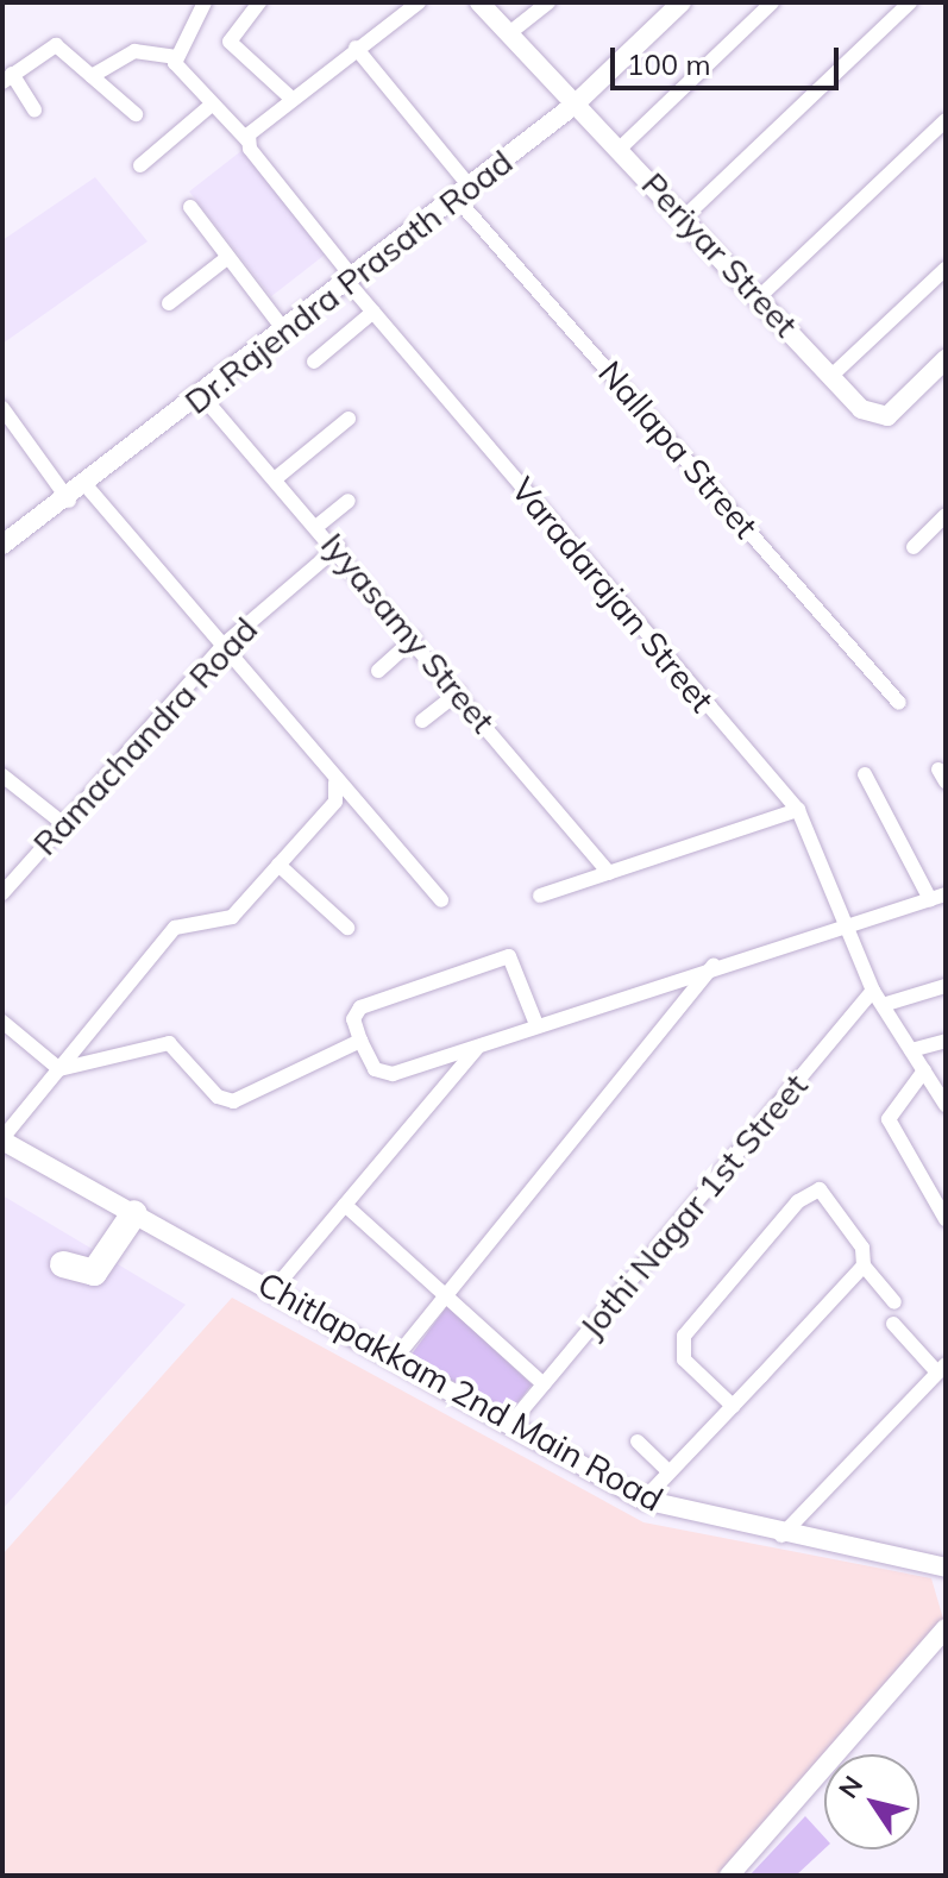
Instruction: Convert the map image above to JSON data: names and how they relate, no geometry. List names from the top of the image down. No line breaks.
{"streets":{"street":["Periyar Street","Dr.Rajendra Prasath Road","Nallapa Street","Varadarajan Street","Iyyasamy Street","Ramachandra Road","Jothi Nagar 1st Street","Chitlapakkam 2nd Main Road"]},"crossings":[["Periyar Street","Dr.Rajendra Prasath Road"],["Dr.Rajendra Prasath Road","Nallapa Street"],["Dr.Rajendra Prasath Road","Varadarajan Street"],["Dr.Rajendra Prasath Road","Iyyasamy Street"],["Varadarajan Street","Jothi Nagar 1st Street"],["Iyyasamy Street","Ramachandra Road"],["Jothi Nagar 1st Street","Chitlapakkam 2nd Main Road"]],"scale_bar":"100 m","north":"top left"}
